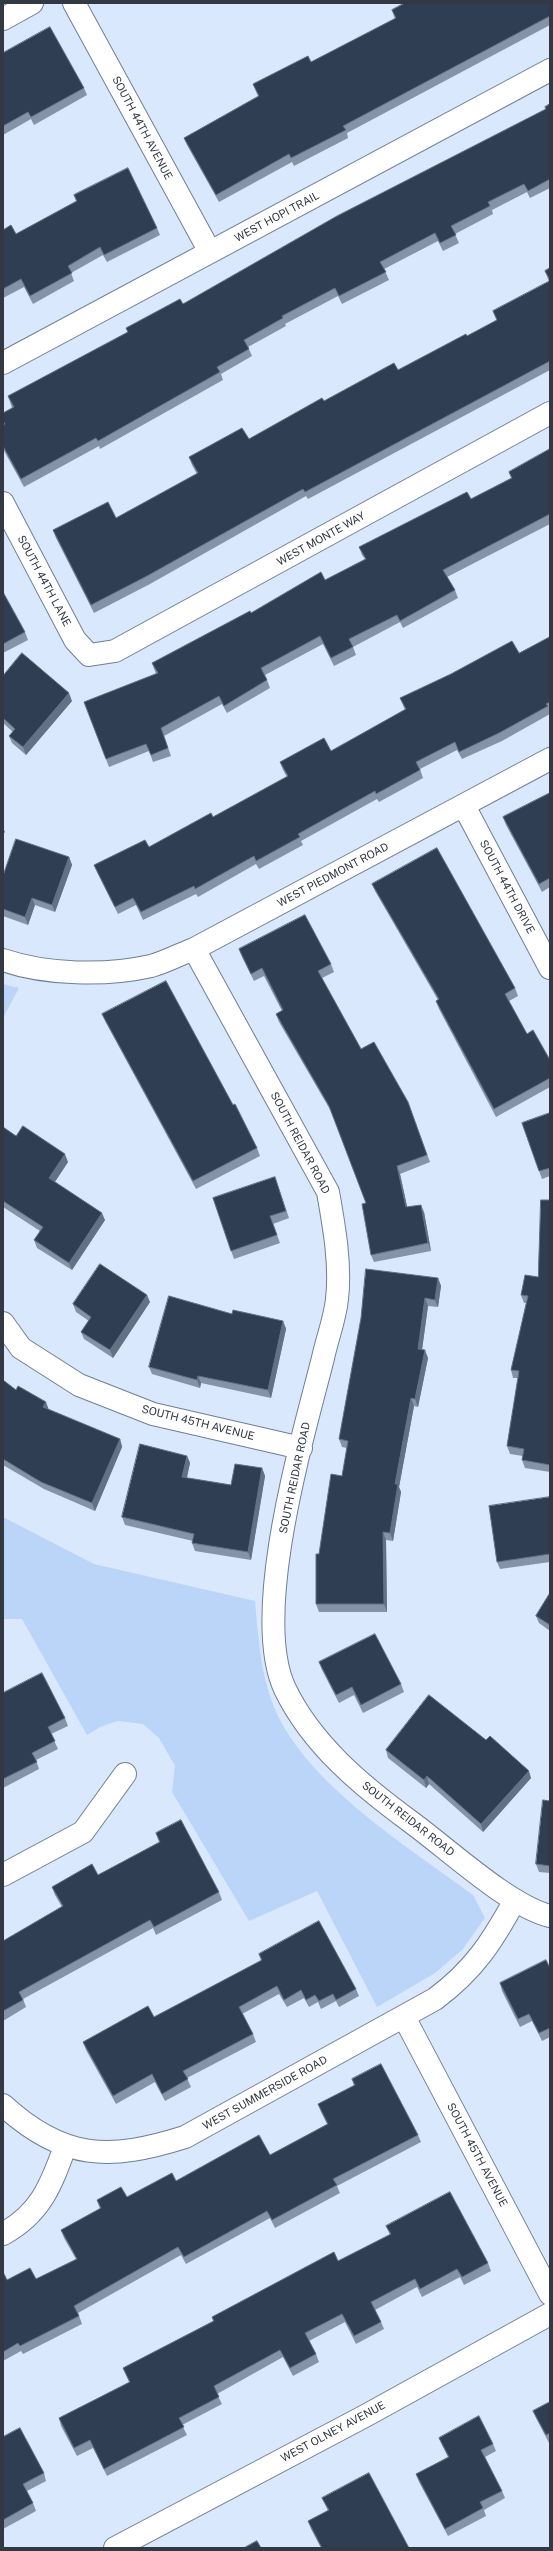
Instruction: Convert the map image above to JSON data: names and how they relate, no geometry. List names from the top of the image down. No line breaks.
{"streets":{"street":["SOUTH 44TH AVENUE","WEST HOPI TRAIL","WEST MONTE WAY","SOUTH 44TH LANE","WEST PIEDMONT ROAD","SOUTH 44TH DRIVE","SOUTH REIDAR ROAD","SOUTH 45TH AVENUE","WEST SUMMERSIDE ROAD","WEST OLNEY AVENUE"]},"crossings":[["SOUTH 44TH AVENUE","WEST HOPI TRAIL"],["WEST MONTE WAY","SOUTH 44TH LANE"],["WEST PIEDMONT ROAD","SOUTH 44TH DRIVE"],["WEST PIEDMONT ROAD","SOUTH REIDAR ROAD"],["SOUTH REIDAR ROAD","SOUTH 45TH AVENUE"],["SOUTH REIDAR ROAD","WEST SUMMERSIDE ROAD"],["SOUTH 45TH AVENUE","WEST SUMMERSIDE ROAD"]]}
